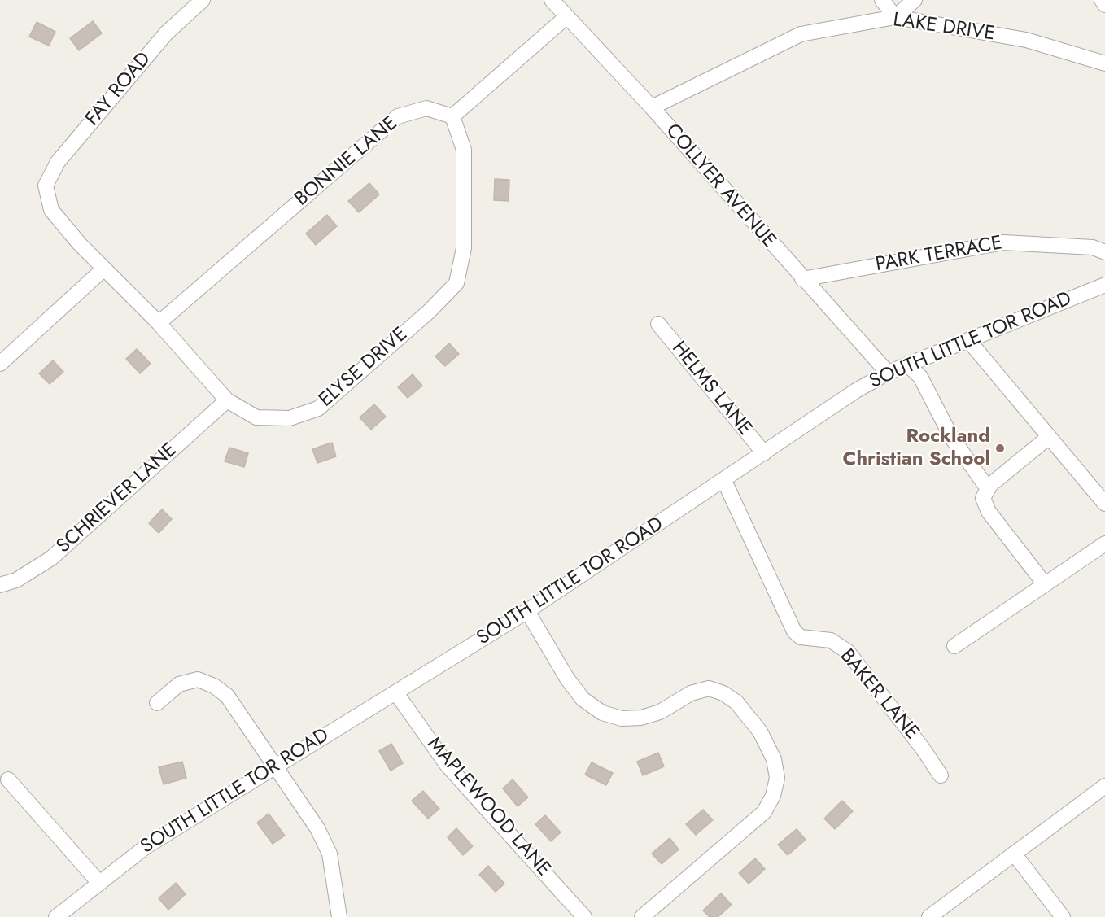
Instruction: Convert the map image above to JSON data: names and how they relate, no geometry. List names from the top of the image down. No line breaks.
{"streets":{"street":["LAKE DRIVE","FAY ROAD","BONNIE LANE","COLLYER AVENUE","PARK TERRACE","SOUTH LITTLE TOR ROAD","ELYSE DRIVE","HELMS LANE","SCHRIEVER LANE","BAKER LANE","MAPLEWOOD LANE"]},"crossings":[["LAKE DRIVE","COLLYER AVENUE"],["FAY ROAD","ELYSE DRIVE"],["BONNIE LANE","ELYSE DRIVE"],["COLLYER AVENUE","PARK TERRACE"],["COLLYER AVENUE","SOUTH LITTLE TOR ROAD"],["SOUTH LITTLE TOR ROAD","HELMS LANE"],["SOUTH LITTLE TOR ROAD","BAKER LANE"],["SOUTH LITTLE TOR ROAD","MAPLEWOOD LANE"],["ELYSE DRIVE","SCHRIEVER LANE"]],"places":["Rockland Christian School"]}
